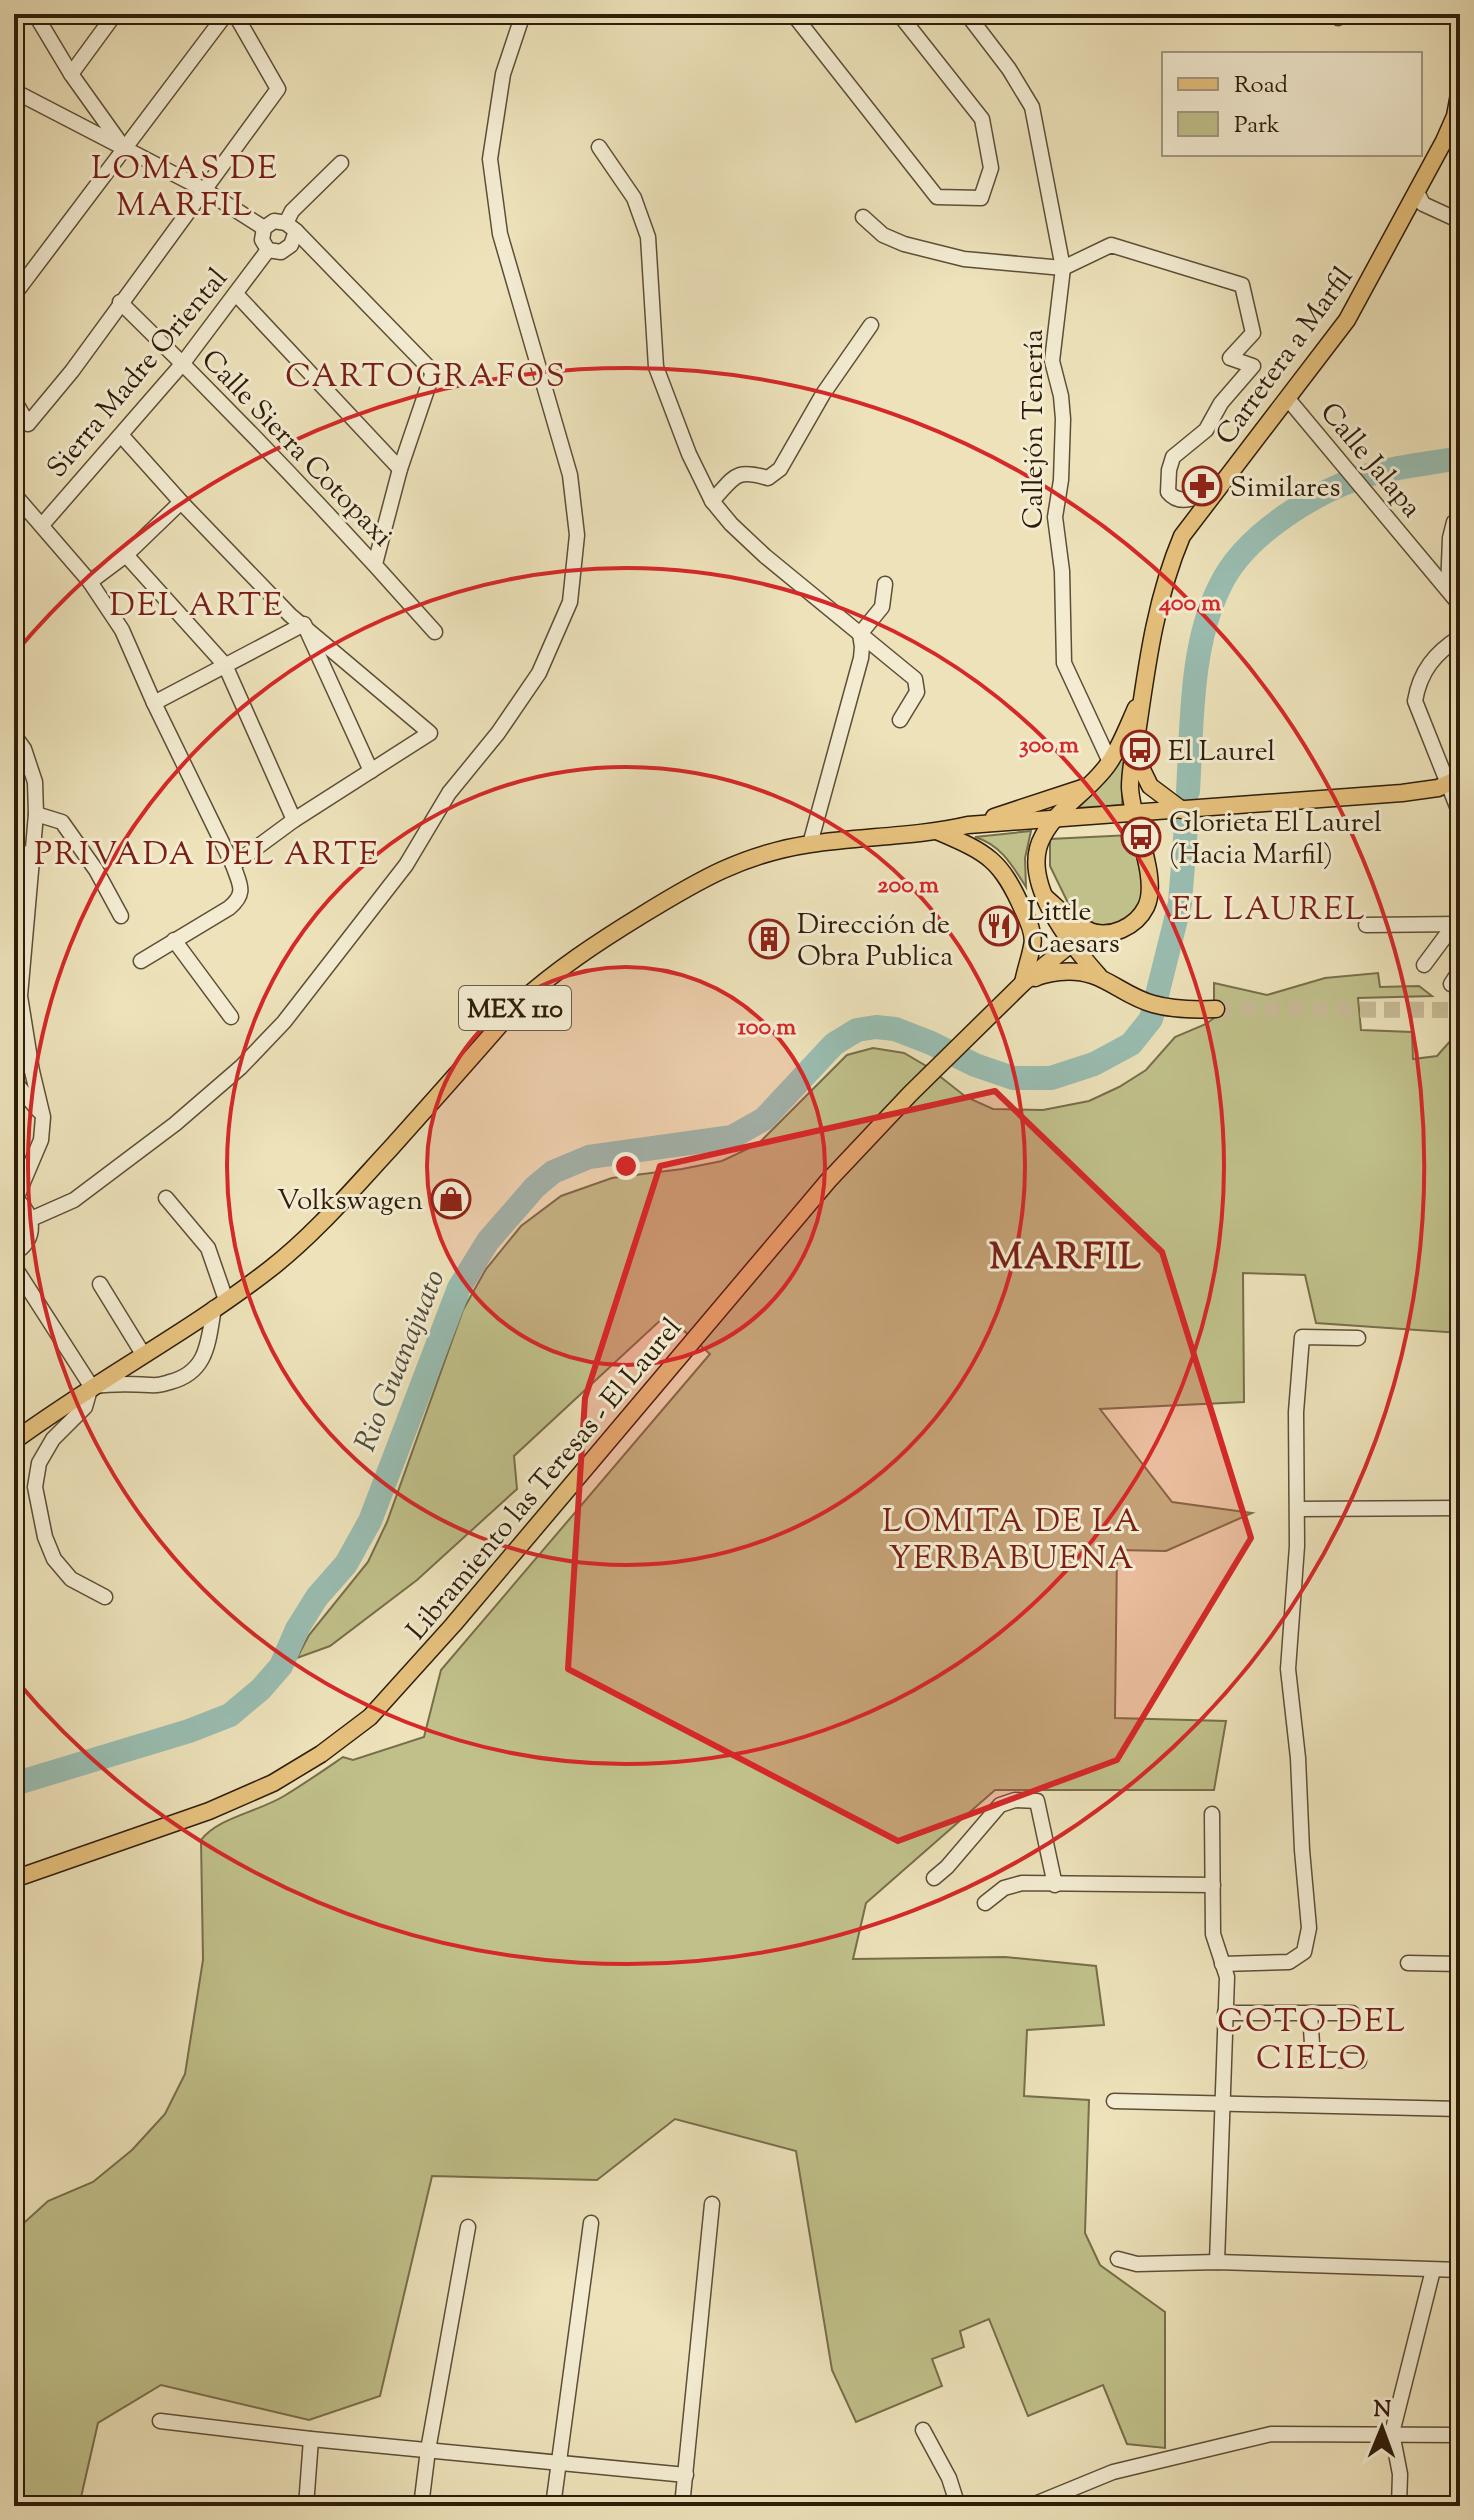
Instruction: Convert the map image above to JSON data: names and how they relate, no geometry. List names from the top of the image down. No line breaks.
{"streets":{"main road":["Carretera a Marfil","MEX 110","Libramiento las Teresas - El Laurel"],"street":["Sierra Madre Oriental","Callejón Tenería","Calle Sierra Cotopaxi","Calle Jalapa"]},"crossings":[["Carretera a Marfil","Callejón Tenería"],["Carretera a Marfil","Calle Jalapa"],["Carretera a Marfil","MEX 110"],["Carretera a Marfil","Libramiento las Teresas - El Laurel"],["Sierra Madre Oriental","Calle Sierra Cotopaxi"],["MEX 110","Libramiento las Teresas - El Laurel"]],"districts":["LOMAS DE MARFIL","CARTOGRAFOS","DEL ARTE","PRIVADA DEL ARTE","EL LAUREL","MARFIL","LOMITA DE LA YERBABUENA","COTO DEL CIELO"],"water":["Rio Guanajuato"],"places":{"pharmacy":["Similares"],"bus stop":["El Laurel","Glorieta El Laurel (Hacia Marfil)"],"restaurant":["Little Caesars"],"building":["Dirección de Obra Publica"],"shop":["Volkswagen"]},"legend":["Road","Park"],"north":"top","rings":["400 m","300 m","200 m","100 m"]}
